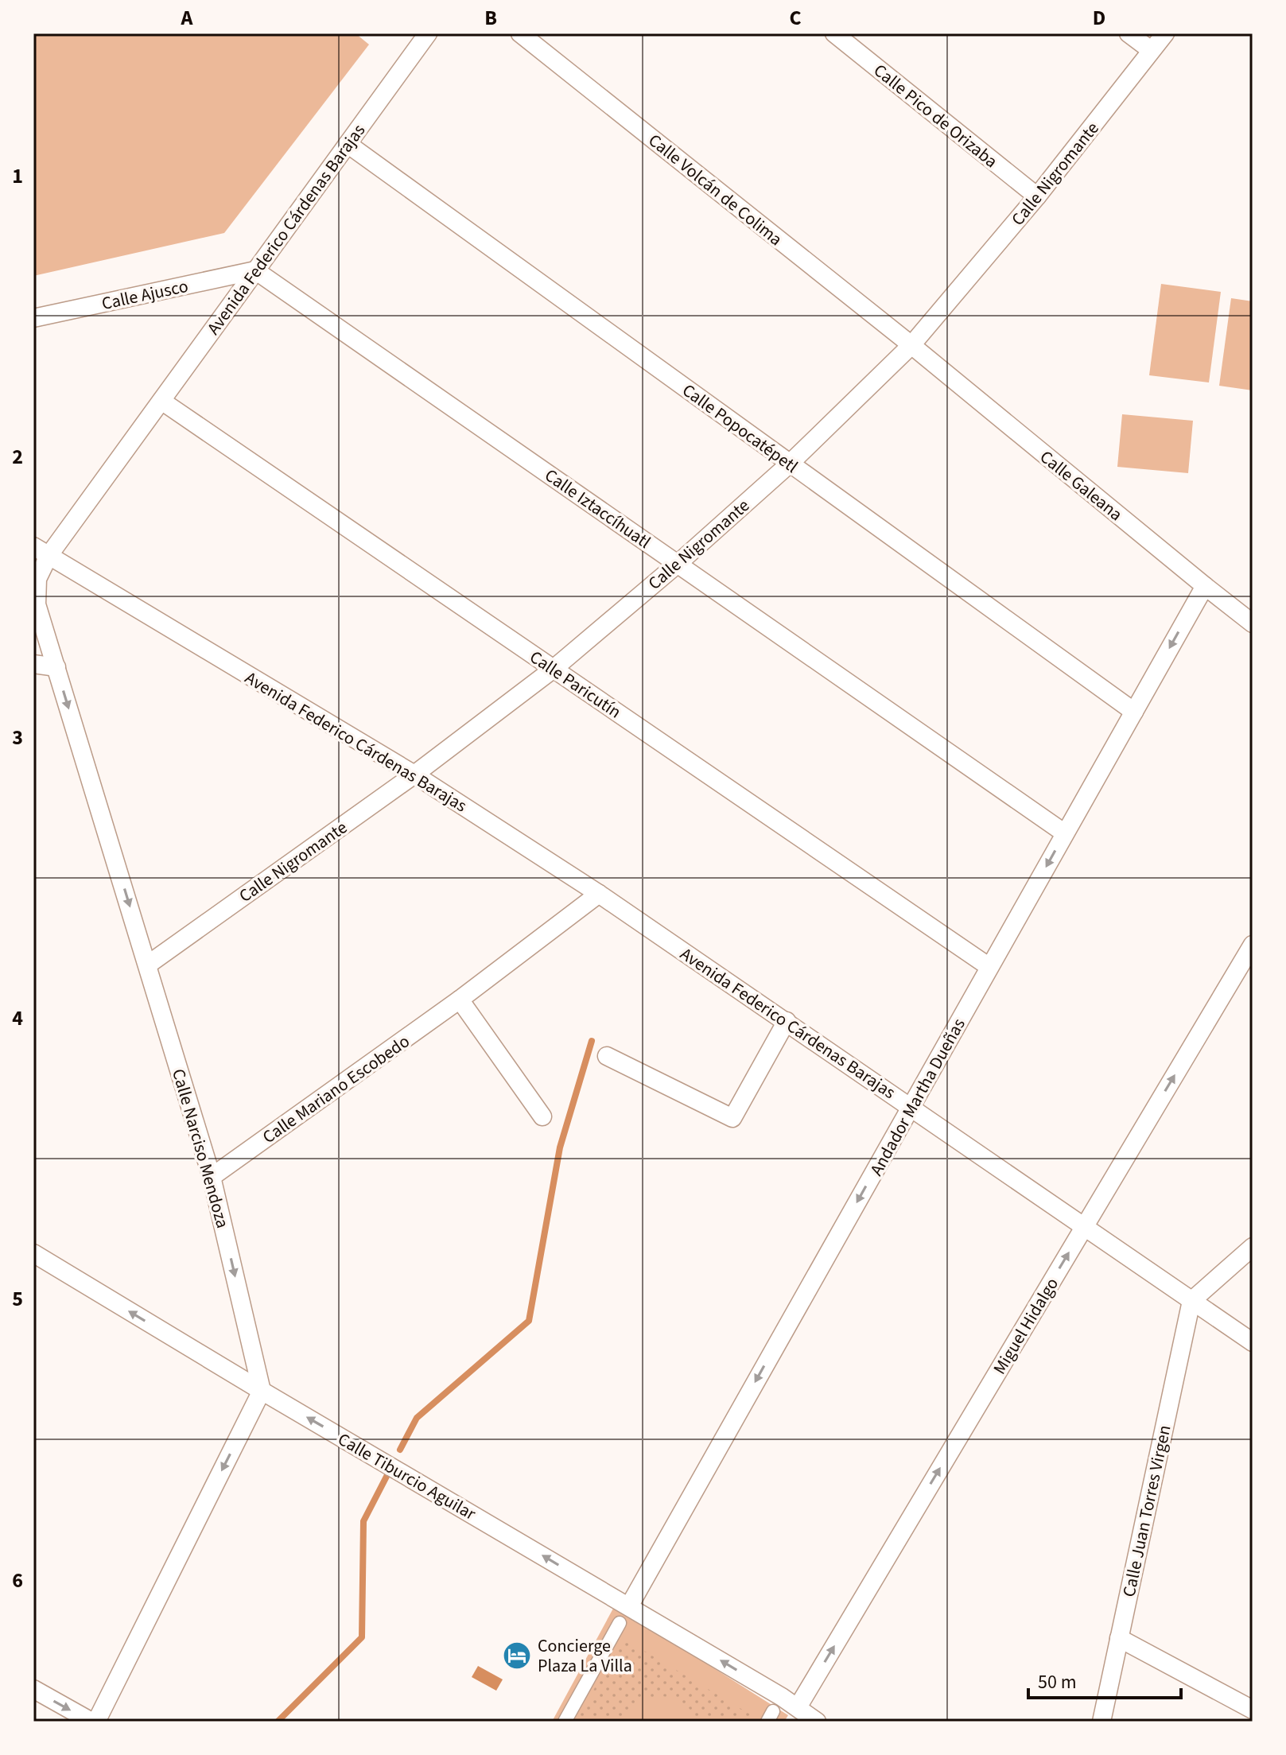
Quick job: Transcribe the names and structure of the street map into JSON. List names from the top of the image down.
{
  "streets": {
    "street": [
      "Calle Pico de Orizaba",
      "Calle Nigromante",
      "Calle Volcán de Colima",
      "Avenida Federico Cárdenas Barajas",
      "Calle Ajusco",
      "Calle Popocatépetl",
      "Calle Galeana",
      "Calle Iztaccíhuatl",
      "Calle Paricutín",
      "Calle Mariano Escobedo",
      "Andador Martha Dueñas",
      "Calle Narciso Mendoza",
      "Miguel Hidalgo",
      "Calle Tiburcio Aguilar",
      "Calle Juan Torres Virgen"
    ]
  },
  "crossings": [
    ["Calle Pico de Orizaba", "Calle Nigromante"],
    ["Calle Nigromante", "Calle Volcán de Colima"],
    ["Calle Nigromante", "Avenida Federico Cárdenas Barajas"],
    ["Calle Nigromante", "Calle Popocatépetl"],
    ["Calle Nigromante", "Calle Galeana"],
    ["Calle Nigromante", "Calle Iztaccíhuatl"],
    ["Calle Nigromante", "Calle Paricutín"],
    ["Calle Nigromante", "Calle Narciso Mendoza"],
    ["Calle Volcán de Colima", "Calle Galeana"],
    ["Avenida Federico Cárdenas Barajas", "Calle Ajusco"],
    ["Avenida Federico Cárdenas Barajas", "Calle Popocatépetl"],
    ["Avenida Federico Cárdenas Barajas", "Calle Iztaccíhuatl"],
    ["Avenida Federico Cárdenas Barajas", "Calle Paricutín"],
    ["Avenida Federico Cárdenas Barajas", "Calle Mariano Escobedo"],
    ["Avenida Federico Cárdenas Barajas", "Andador Martha Dueñas"],
    ["Avenida Federico Cárdenas Barajas", "Calle Narciso Mendoza"],
    ["Avenida Federico Cárdenas Barajas", "Miguel Hidalgo"],
    ["Avenida Federico Cárdenas Barajas", "Calle Juan Torres Virgen"],
    ["Calle Ajusco", "Calle Iztaccíhuatl"],
    ["Calle Popocatépetl", "Andador Martha Dueñas"],
    ["Calle Galeana", "Andador Martha Dueñas"],
    ["Calle Iztaccíhuatl", "Andador Martha Dueñas"],
    ["Calle Paricutín", "Andador Martha Dueñas"],
    ["Calle Mariano Escobedo", "Calle Narciso Mendoza"],
    ["Andador Martha Dueñas", "Calle Tiburcio Aguilar"],
    ["Calle Narciso Mendoza", "Calle Tiburcio Aguilar"],
    ["Miguel Hidalgo", "Calle Tiburcio Aguilar"]
  ],
  "one_way": [
    "Andador Martha Dueñas",
    "Calle Narciso Mendoza",
    "Miguel Hidalgo",
    "Calle Tiburcio Aguilar"
  ],
  "places": {
    "hotel": ["Concierge Plaza La Villa"]
  },
  "scale_bar": "50 m",
  "grid": {
    "columns": [
      "A",
      "B",
      "C",
      "D"
    ],
    "rows": [
      "1",
      "2",
      "3",
      "4",
      "5",
      "6"
    ]
  }
}
